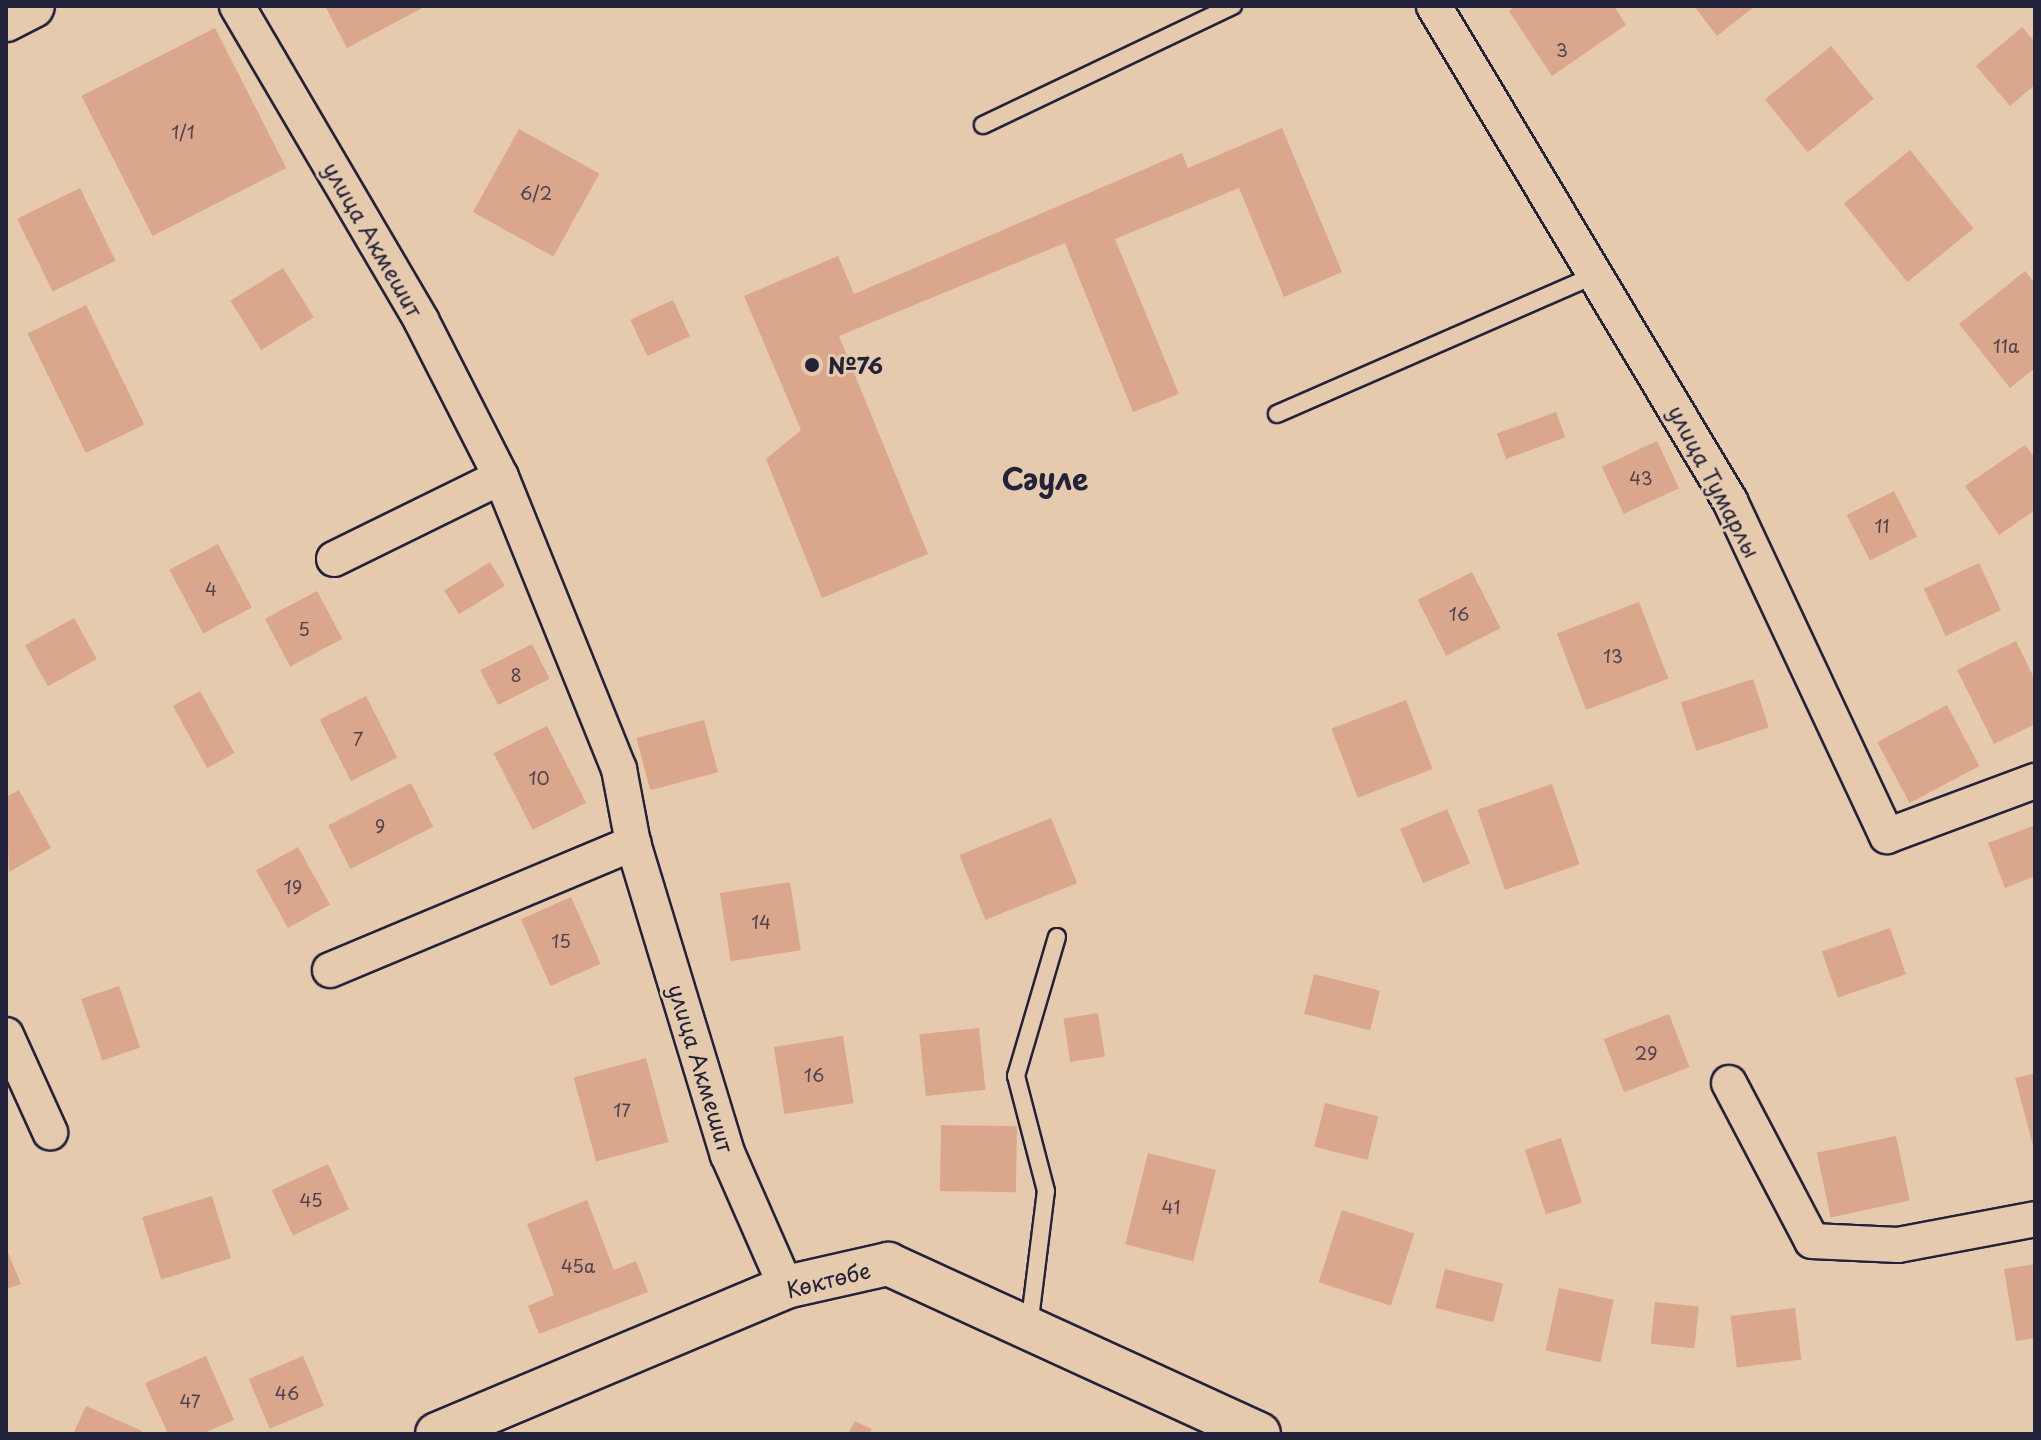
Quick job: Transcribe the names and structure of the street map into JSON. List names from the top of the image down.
{
  "streets": {
    "street": ["улица Акмешит", "улица Тумарлы", "Көктөбе"]
  },
  "crossings": [
    ["улица Акмешит", "Көктөбе"]
  ],
  "districts": ["Сәуле"],
  "places": ["№76"],
  "house_numbers": [
    "3",
    "1/1",
    "6/2",
    "11а",
    "43",
    "11",
    "4",
    "16",
    "5",
    "13",
    "8",
    "7",
    "10",
    "9",
    "19",
    "14",
    "15",
    "29",
    "16",
    "17",
    "45",
    "41",
    "45а",
    "46",
    "47"
  ]
}
